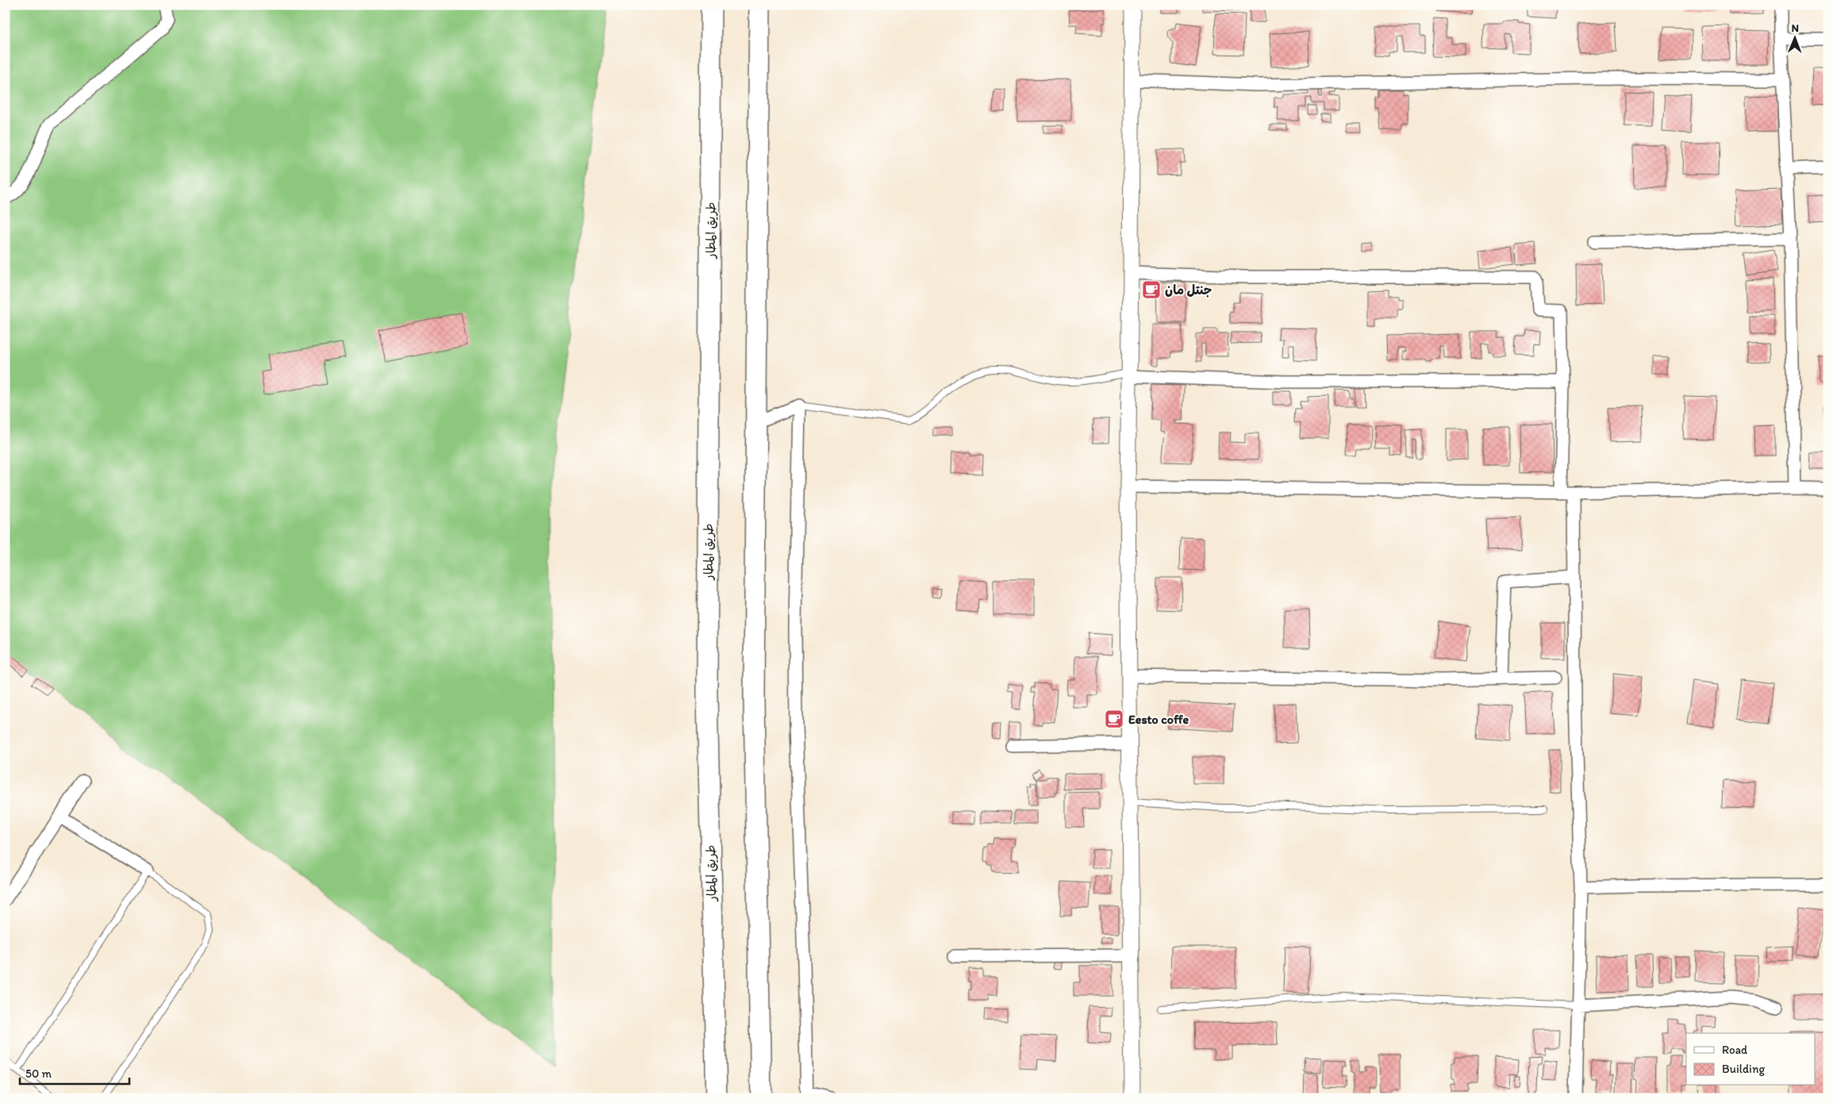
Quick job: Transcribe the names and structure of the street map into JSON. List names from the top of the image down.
{
  "streets": {
    "highway": ["طريق المطار"]
  },
  "places": {
    "cafe": ["جنتل مان", "Eesto coffe"]
  },
  "legend": ["Road", "Building"],
  "scale_bar": "50 m",
  "north": "top"
}
